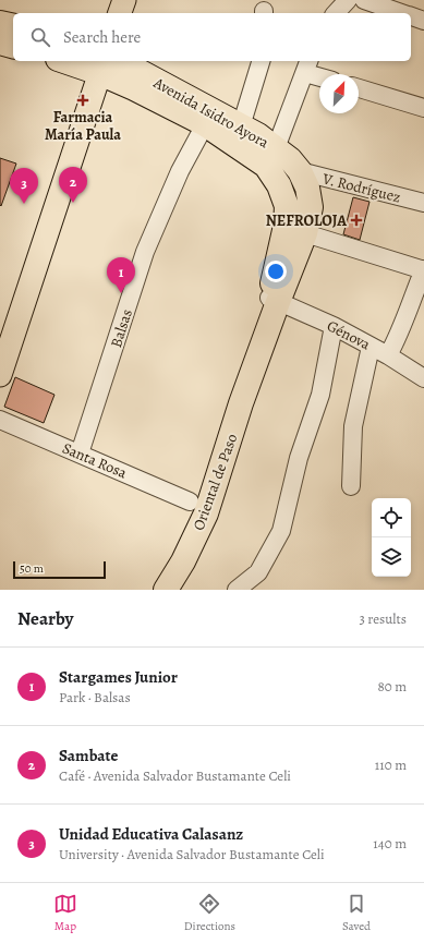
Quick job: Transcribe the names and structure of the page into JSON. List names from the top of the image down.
{
  "streets": {
    "highway": ["Avenida Isidro Ayora", "Oriental de Paso"],
    "street": [
      "V. Rodríguez",
      "Balsas",
      "Génova",
      "Santa Rosa"
    ]
  },
  "crossings": [
    ["Avenida Isidro Ayora", "V. Rodríguez"],
    ["Avenida Isidro Ayora", "Balsas"],
    ["Avenida Isidro Ayora", "Génova"],
    ["Avenida Isidro Ayora", "Oriental de Paso"],
    ["Balsas", "Santa Rosa"]
  ],
  "places": {
    "health": ["Farmacia María Paula", "NEFROLOJA"]
  },
  "scale_bar": "50 m",
  "north": "top right",
  "page": {
    "search": "Search here",
    "pins": ["2", "3", "1"],
    "scale": "50 m",
    "heading": ["Nearby", "3 results"],
    "list": [
      {
        "mark": "1",
        "name": "Stargames Junior",
        "note": "Park · Balsas",
        "value": "80 m"
      },
      {
        "mark": "2",
        "name": "Sambate",
        "note": "Café · Avenida Salvador Bustamante Celi",
        "value": "110 m"
      },
      {
        "mark": "3",
        "name": "Unidad Educativa Calasanz",
        "note": "University · Avenida Salvador Bustamante Celi",
        "value": "140 m"
      }
    ],
    "nav": ["Map", "Directions", "Saved"]
  }
}
